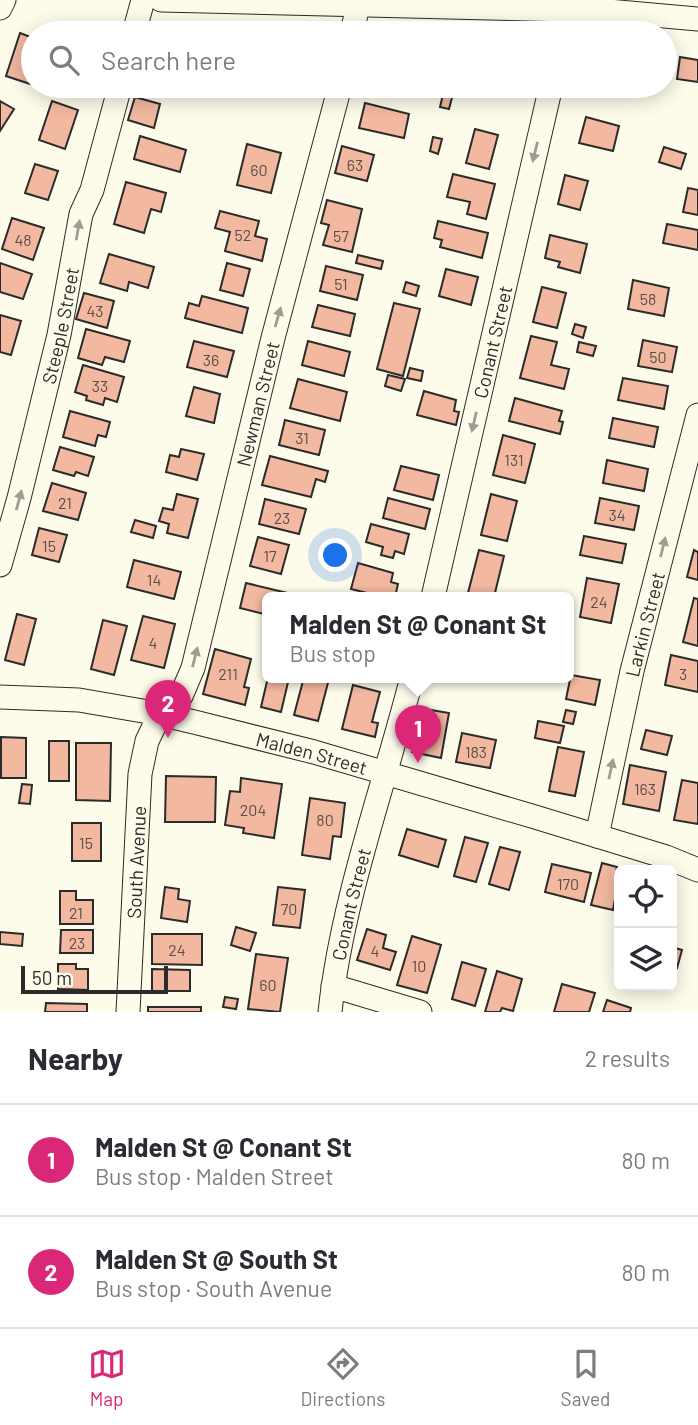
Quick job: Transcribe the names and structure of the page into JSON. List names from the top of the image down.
{
  "streets": {
    "street": [
      "Steeple Street",
      "Conant Street",
      "Newman Street",
      "Larkin Street",
      "Malden Street",
      "South Avenue"
    ]
  },
  "crossings": [
    ["Conant Street", "Malden Street"],
    ["Newman Street", "Malden Street"],
    ["Newman Street", "South Avenue"],
    ["Larkin Street", "Malden Street"],
    ["Malden Street", "South Avenue"]
  ],
  "one_way": [
    "Steeple Street",
    "Conant Street",
    "Newman Street",
    "Larkin Street"
  ],
  "house_numbers": [
    "63",
    "60",
    "52",
    "57",
    "48",
    "51",
    "58",
    "43",
    "50",
    "36",
    "33",
    "31",
    "131",
    "21",
    "34",
    "23",
    "15",
    "17",
    "14",
    "24",
    "4",
    "211",
    "3",
    "183",
    "163",
    "204",
    "80",
    "15",
    "170",
    "70",
    "21",
    "23",
    "24",
    "4",
    "10",
    "60"
  ],
  "scale_bar": "50 m",
  "page": {
    "search": "Search here",
    "popup": ["Malden St @ Conant St", "Bus stop"],
    "pins": ["2", "1"],
    "scale": "50 m",
    "heading": ["Nearby", "2 results"],
    "list": [
      {
        "mark": "1",
        "name": "Malden St @ Conant St",
        "note": "Bus stop · Malden Street",
        "value": "80 m"
      },
      {
        "mark": "2",
        "name": "Malden St @ South St",
        "note": "Bus stop · South Avenue",
        "value": "80 m"
      }
    ],
    "nav": ["Map", "Directions", "Saved"]
  }
}
